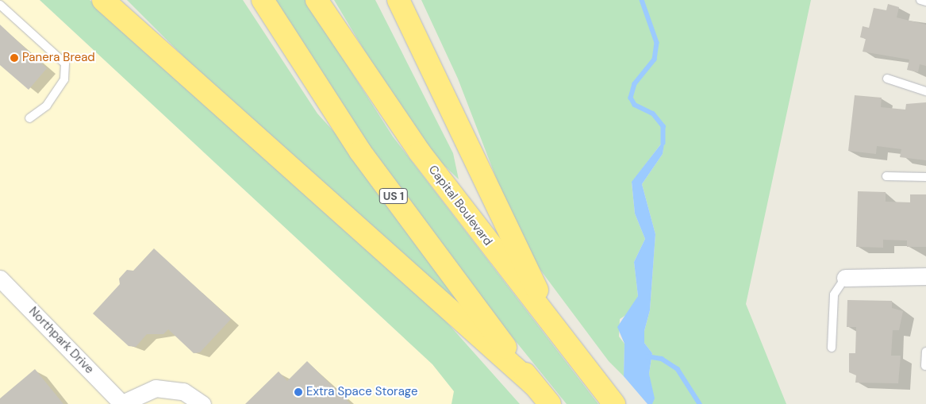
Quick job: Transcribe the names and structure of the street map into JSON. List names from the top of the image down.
{
  "streets": {
    "highway": ["US 1", "Capital Boulevard"],
    "street": ["Northpark Drive"]
  },
  "places": ["Panera Bread", "Extra Space Storage"]
}
